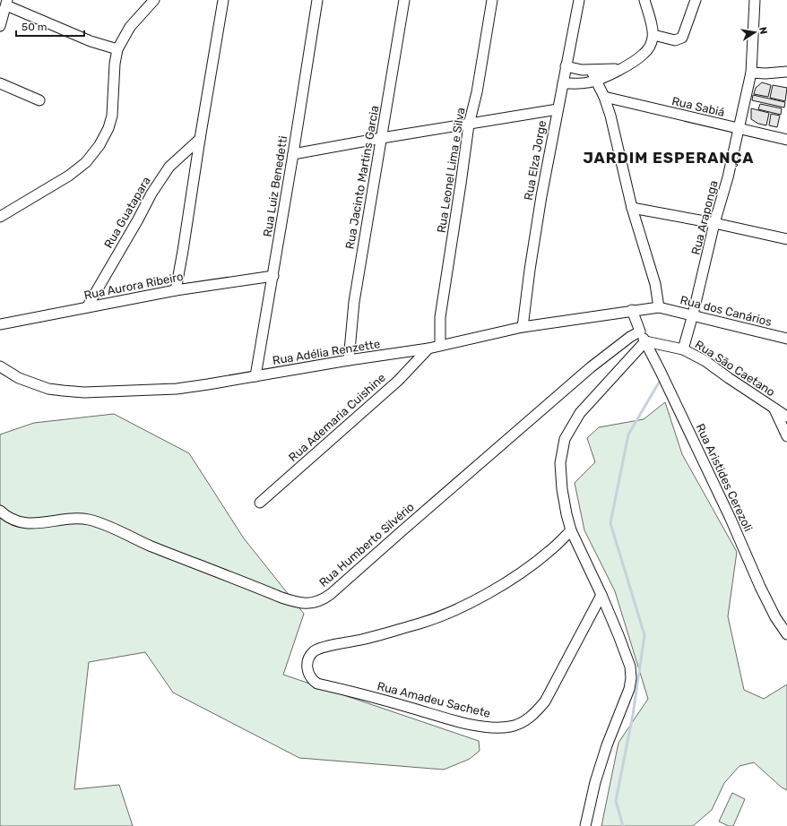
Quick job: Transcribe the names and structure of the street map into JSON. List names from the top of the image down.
{
  "streets": {
    "street": [
      "Rua Sabiá",
      "Rua Elza Jorge",
      "Rua Leonel Lima e Silva",
      "Rua Jacinto Martins Garcia",
      "Rua Luiz Benedetti",
      "Rua Guatapara",
      "Rua Araponga",
      "Rua Aurora Ribeiro",
      "Rua dos Canários",
      "Rua Adélia Renzette",
      "Rua São Caetano",
      "Rua Ademaria Cuishine",
      "Rua Aristides Cerezoli",
      "Rua Humberto Silvério",
      "Rua Amadeu Sachete"
    ]
  },
  "crossings": [
    ["Rua Sabiá", "Rua Araponga"],
    ["Rua Elza Jorge", "Rua Adélia Renzette"],
    ["Rua Leonel Lima e Silva", "Rua Adélia Renzette"],
    ["Rua Jacinto Martins Garcia", "Rua Adélia Renzette"],
    ["Rua Luiz Benedetti", "Rua Aurora Ribeiro"],
    ["Rua Luiz Benedetti", "Rua Adélia Renzette"],
    ["Rua Guatapara", "Rua Aurora Ribeiro"],
    ["Rua Araponga", "Rua dos Canários"],
    ["Rua Araponga", "Rua São Caetano"],
    ["Rua dos Canários", "Rua Adélia Renzette"],
    ["Rua Adélia Renzette", "Rua Ademaria Cuishine"],
    ["Rua São Caetano", "Rua Aristides Cerezoli"],
    ["Rua Aristides Cerezoli", "Rua Humberto Silvério"]
  ],
  "districts": ["JARDIM ESPERANÇA"],
  "scale_bar": "50 m",
  "north": "right"
}
